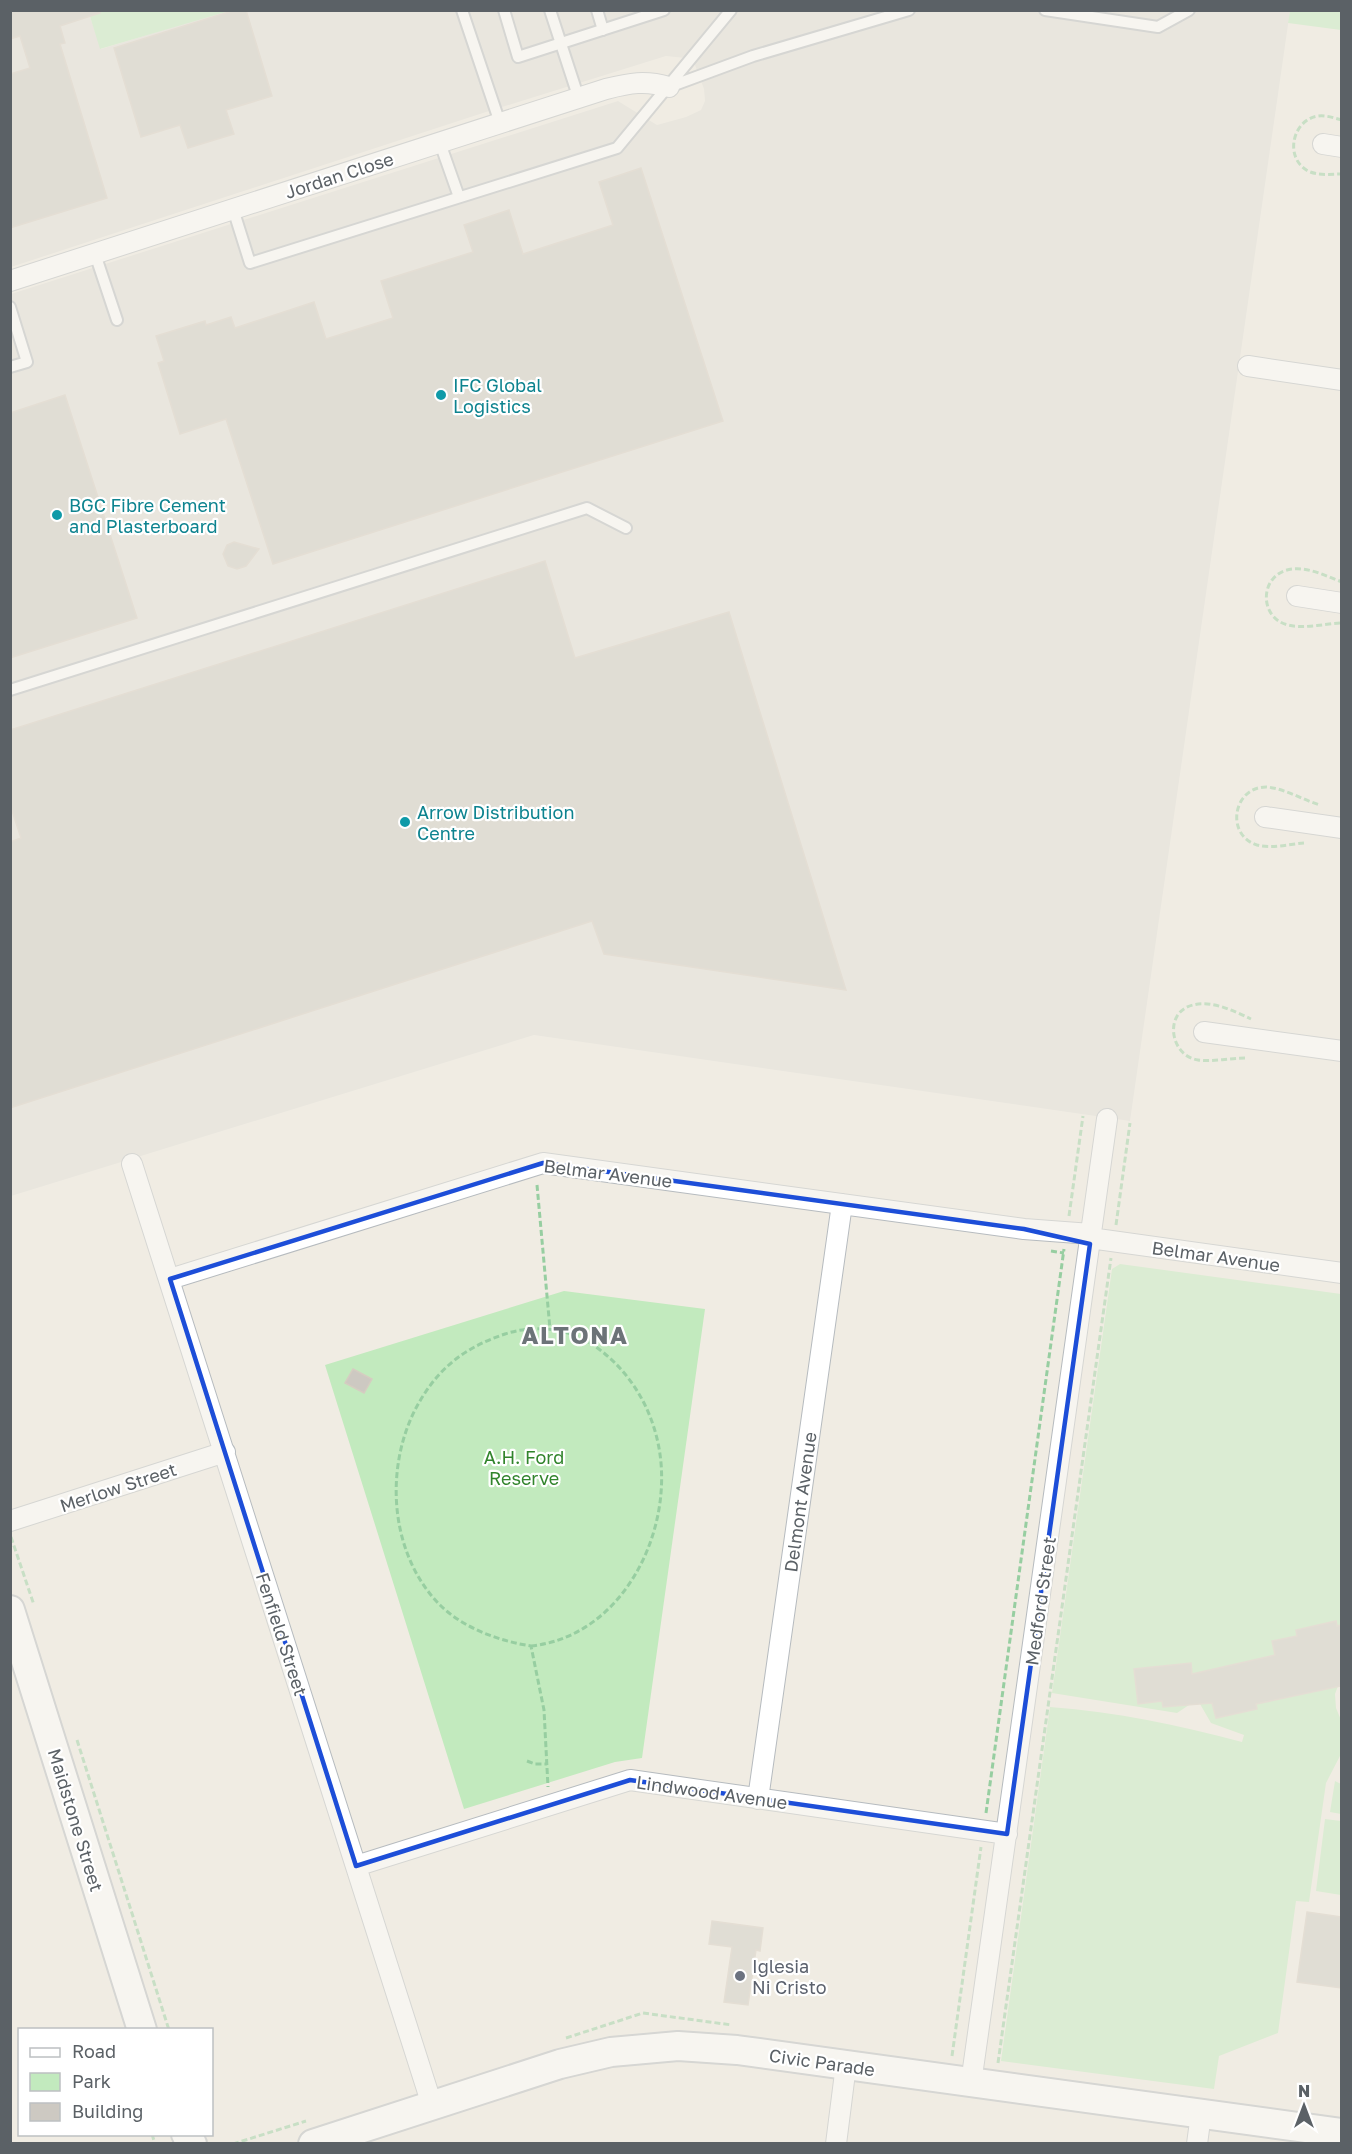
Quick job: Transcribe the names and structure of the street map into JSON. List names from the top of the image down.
{
  "streets": {
    "street": [
      "Jordan Close",
      "Belmar Avenue",
      "Merlow Street",
      "Delmont Avenue",
      "Medford Street",
      "Fenfield Street",
      "Lindwood Avenue",
      "Maidstone Street",
      "Civic Parade"
    ]
  },
  "crossings": [
    ["Belmar Avenue", "Delmont Avenue"],
    ["Belmar Avenue", "Medford Street"],
    ["Belmar Avenue", "Fenfield Street"],
    ["Merlow Street", "Fenfield Street"],
    ["Delmont Avenue", "Lindwood Avenue"],
    ["Medford Street", "Lindwood Avenue"],
    ["Medford Street", "Civic Parade"],
    ["Fenfield Street", "Lindwood Avenue"],
    ["Fenfield Street", "Civic Parade"]
  ],
  "districts": ["ALTONA"],
  "parks": ["A.H. Ford Reserve"],
  "places": [
    "IFC Global Logistics",
    "BGC Fibre Cement and Plasterboard",
    "Arrow Distribution Centre",
    "Iglesia Ni Cristo"
  ],
  "legend": ["Road", "Park", "Building"],
  "north": "top"
}
